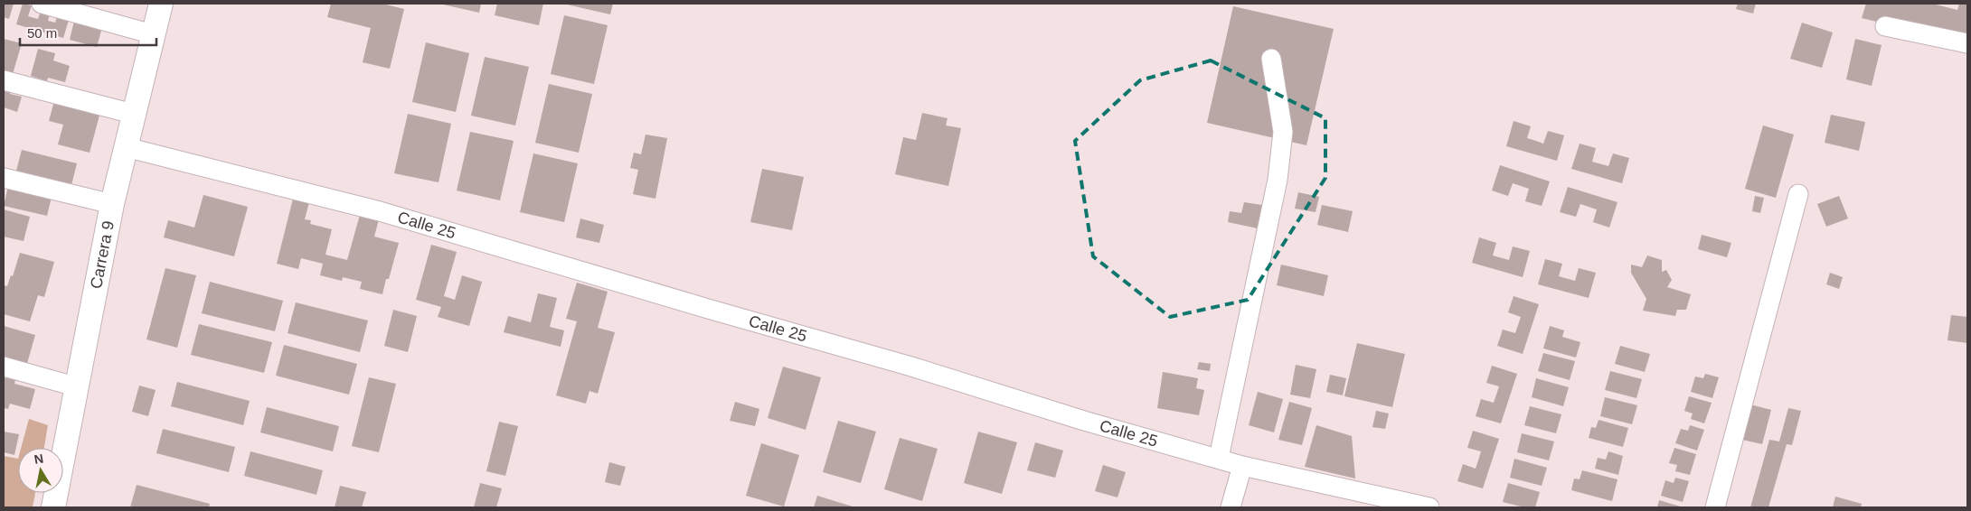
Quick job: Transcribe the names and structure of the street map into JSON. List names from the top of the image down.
{
  "streets": {
    "main road": ["Carrera 9"],
    "street": ["Calle 25"]
  },
  "crossings": [
    ["Calle 25", "Carrera 9"]
  ],
  "scale_bar": "50 m",
  "north": "top"
}
